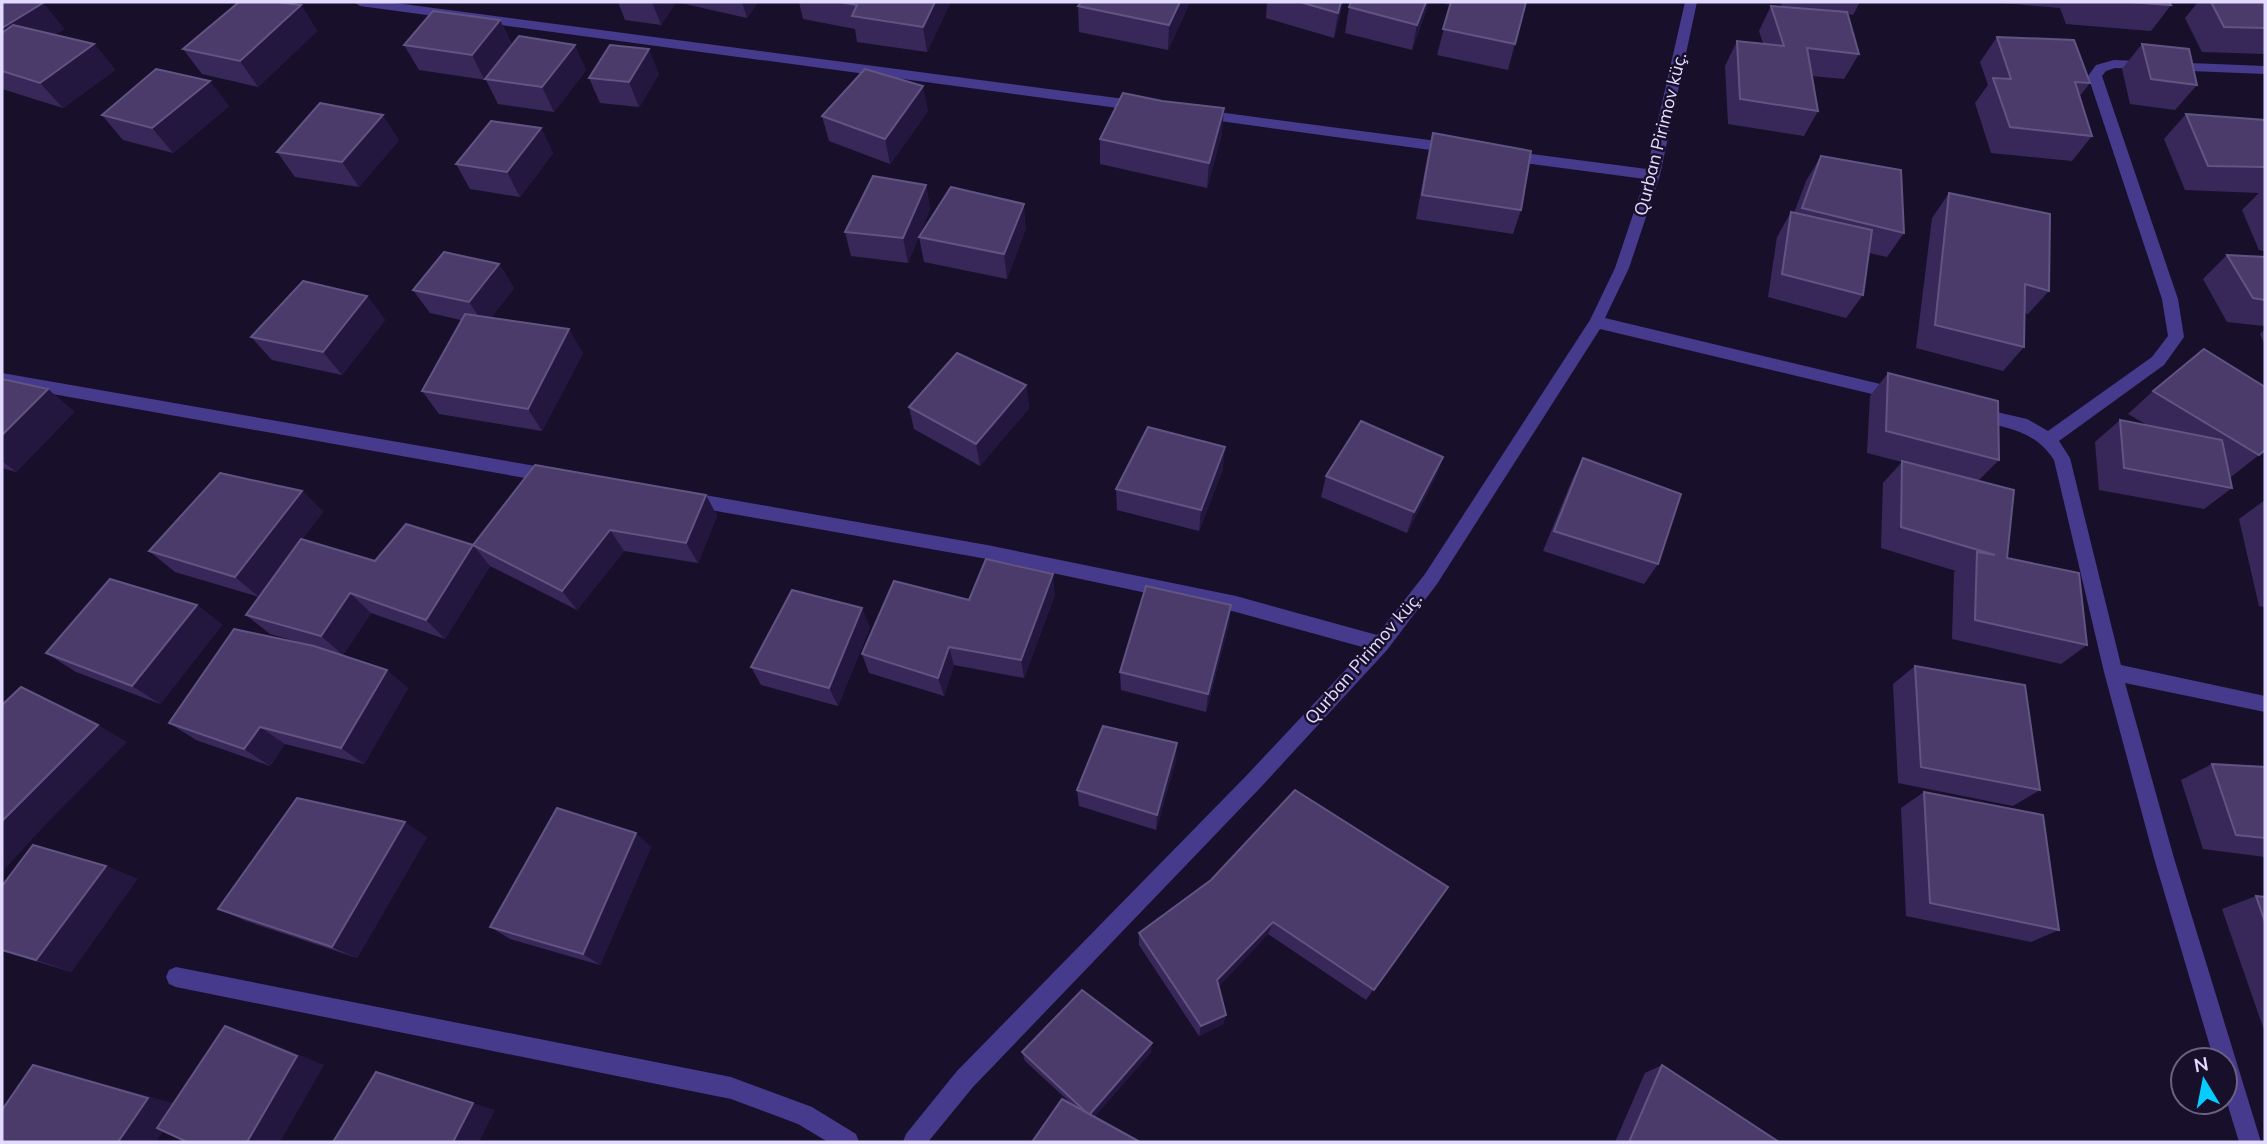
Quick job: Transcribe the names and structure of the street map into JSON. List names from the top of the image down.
{
  "streets": {
    "street": ["Qurban Pirimov küç."]
  },
  "north": "top"
}
